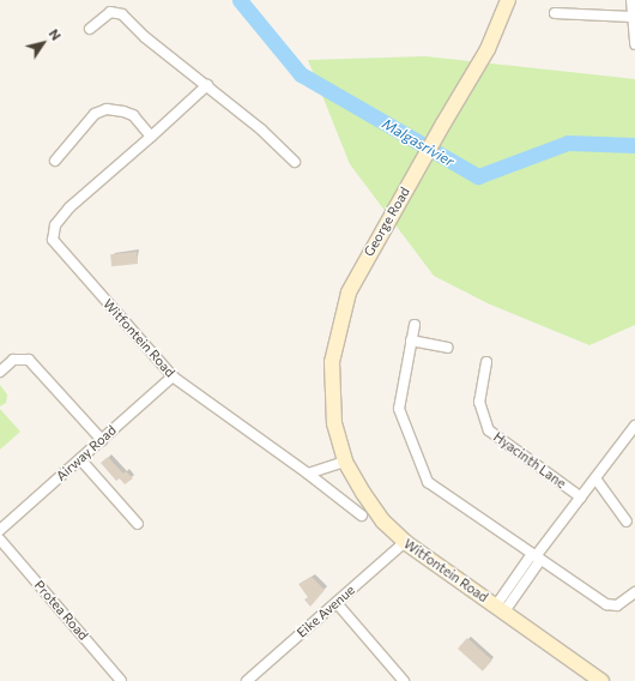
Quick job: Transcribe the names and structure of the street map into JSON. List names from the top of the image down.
{
  "streets": {
    "main road": ["George Road", "Witfontein Road"],
    "street": [
      "Airway Road",
      "Hyacinth Lane",
      "Protea Road",
      "Eike Avenue"
    ]
  },
  "crossings": [
    ["George Road", "Witfontein Road"],
    ["Witfontein Road", "Airway Road"],
    ["Witfontein Road", "Eike Avenue"]
  ],
  "water": ["Malgasrivier"],
  "north": "top right"
}
